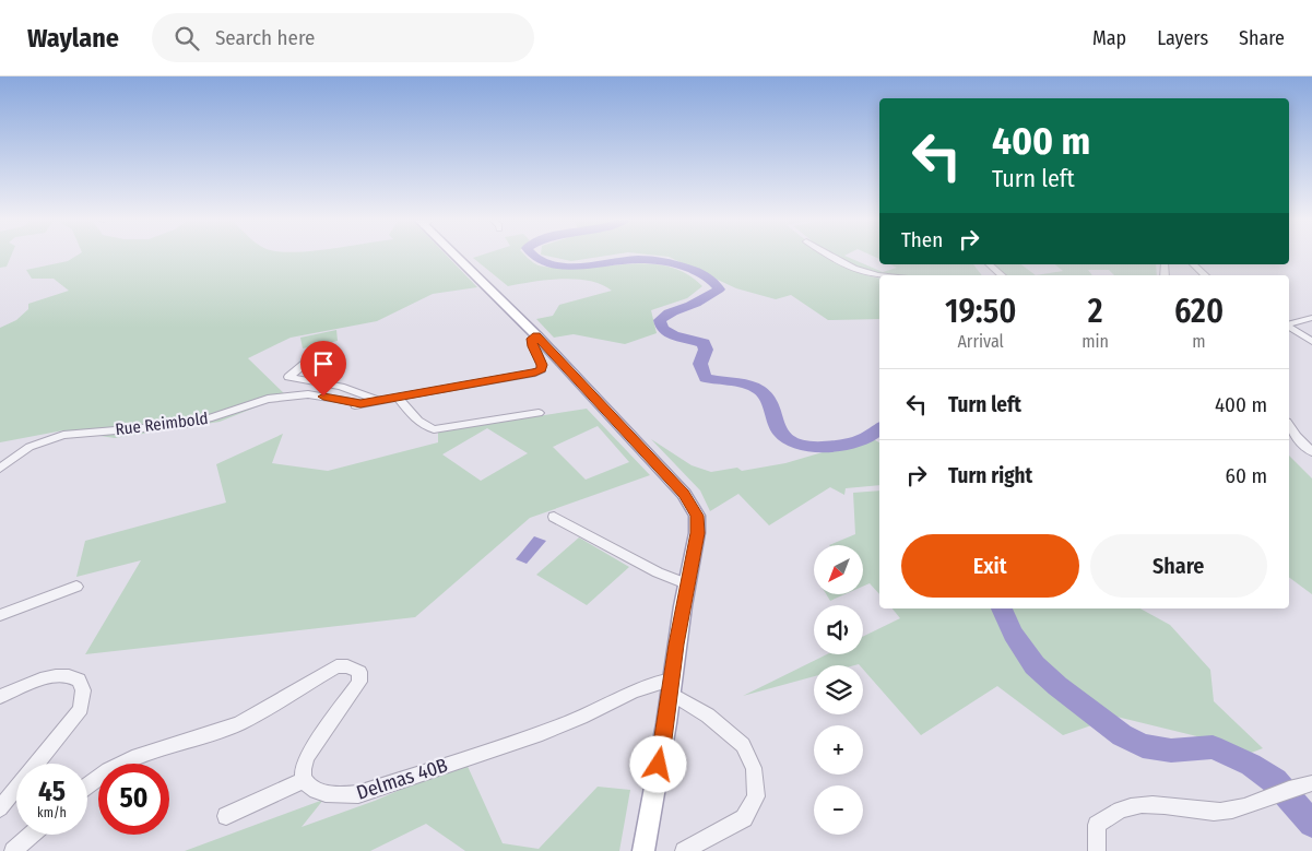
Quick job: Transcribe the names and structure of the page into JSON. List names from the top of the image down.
{
  "streets": {
    "street": ["Rue Reimbold", "Delmas 40B"]
  },
  "north": "bottom left",
  "page": {
    "header": "Waylane",
    "search": "Search here",
    "nav": ["Map", "Layers", "Share"],
    "turn": ["400 m", "Turn left"],
    "then": "Then",
    "eta": [
      "19:50",
      "Arrival",
      "2",
      "min",
      "620",
      "m"
    ],
    "list": [
      {
        "name": "Turn left",
        "value": "400 m"
      },
      {
        "name": "Turn right",
        "value": "60 m"
      }
    ],
    "buttons": ["Exit", "Share"],
    "map_buttons": ["+", "−"],
    "speed": "45 km/h",
    "limit": "50"
  }
}
